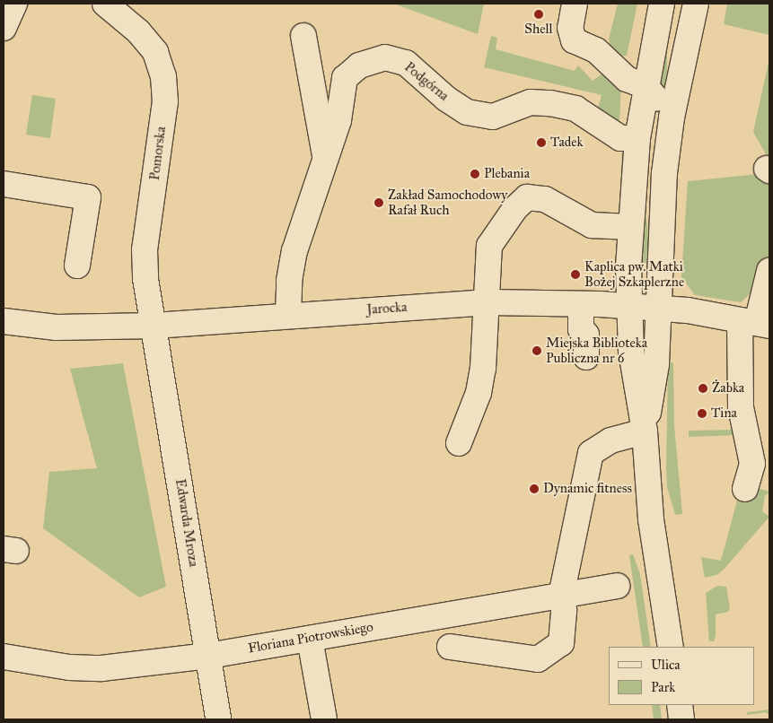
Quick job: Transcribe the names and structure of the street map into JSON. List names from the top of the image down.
{
  "streets": {
    "street": [
      "Podgórna",
      "Pomorska",
      "Jarocka",
      "Edwarda Mroza",
      "Floriana Piotrowskiego"
    ]
  },
  "crossings": [
    ["Podgórna", "Jarocka"],
    ["Pomorska", "Jarocka"],
    ["Pomorska", "Edwarda Mroza"],
    ["Jarocka", "Edwarda Mroza"],
    ["Edwarda Mroza", "Floriana Piotrowskiego"]
  ],
  "places": [
    "Shell",
    "Tadek",
    "Plebania",
    "Zakład Samochodowy Rafał Ruch",
    "Kaplica pw. Matki Bożej Szkaplerzne",
    "Miejska Biblioteka Publiczna nr 6",
    "Żabka",
    "Tina",
    "Dynamic fitness"
  ],
  "legend": ["Ulica", "Park"]
}
